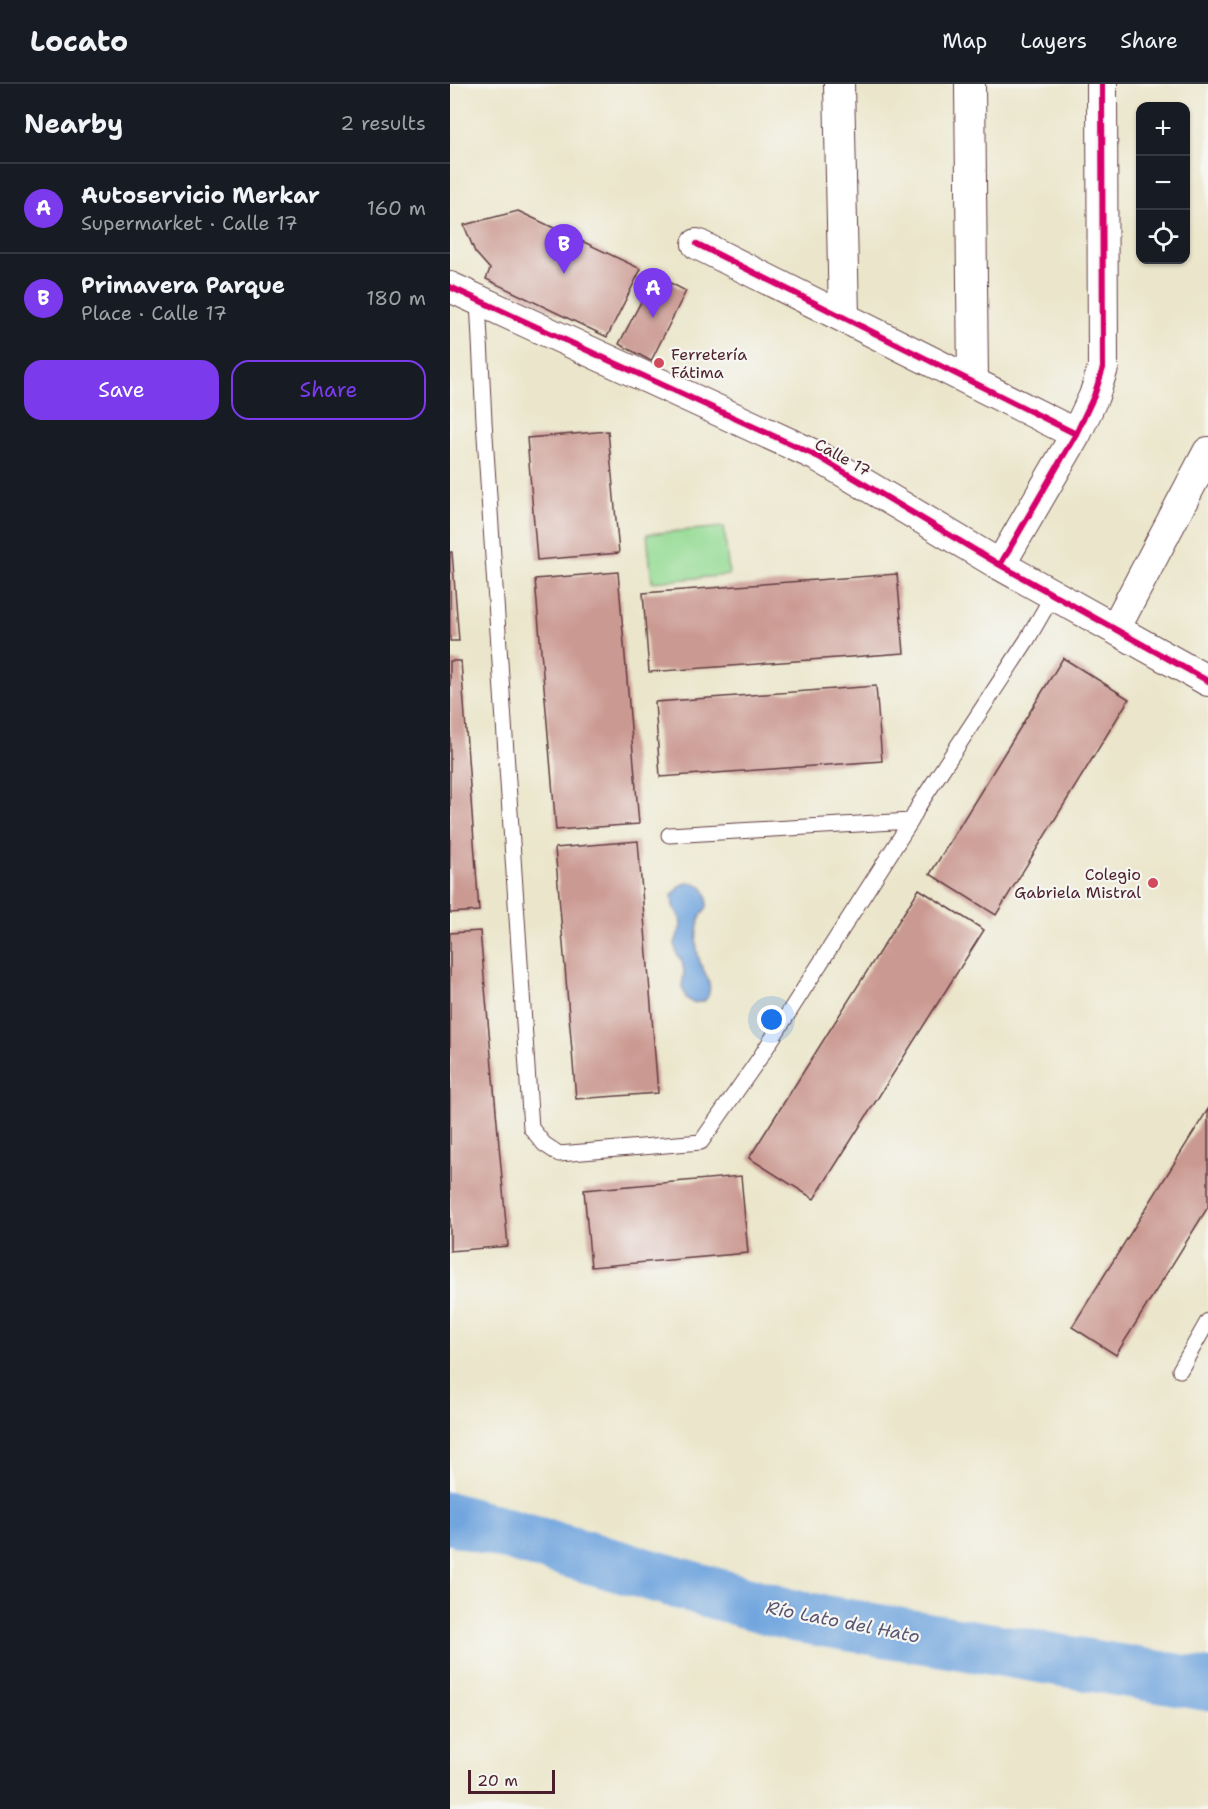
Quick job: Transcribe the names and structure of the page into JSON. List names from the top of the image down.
{
  "streets": {
    "street": ["Calle 17"]
  },
  "water": ["Río Lato del Hato"],
  "places": ["Ferretería Fátima", "Colegio Gabriela Mistral"],
  "scale_bar": "20 m",
  "page": {
    "header": "Locato",
    "nav": ["Map", "Layers", "Share"],
    "heading": ["Nearby", "2 results"],
    "map_buttons": ["+", "−"],
    "list": [
      {
        "mark": "A",
        "name": "Autoservicio Merkar",
        "note": "Supermarket · Calle 17",
        "value": "160 m"
      },
      {
        "mark": "B",
        "name": "Primavera Parque",
        "note": "Place · Calle 17",
        "value": "180 m"
      }
    ],
    "pins": ["B", "A"],
    "buttons": ["Save", "Share"],
    "scale": "20 m"
  }
}
